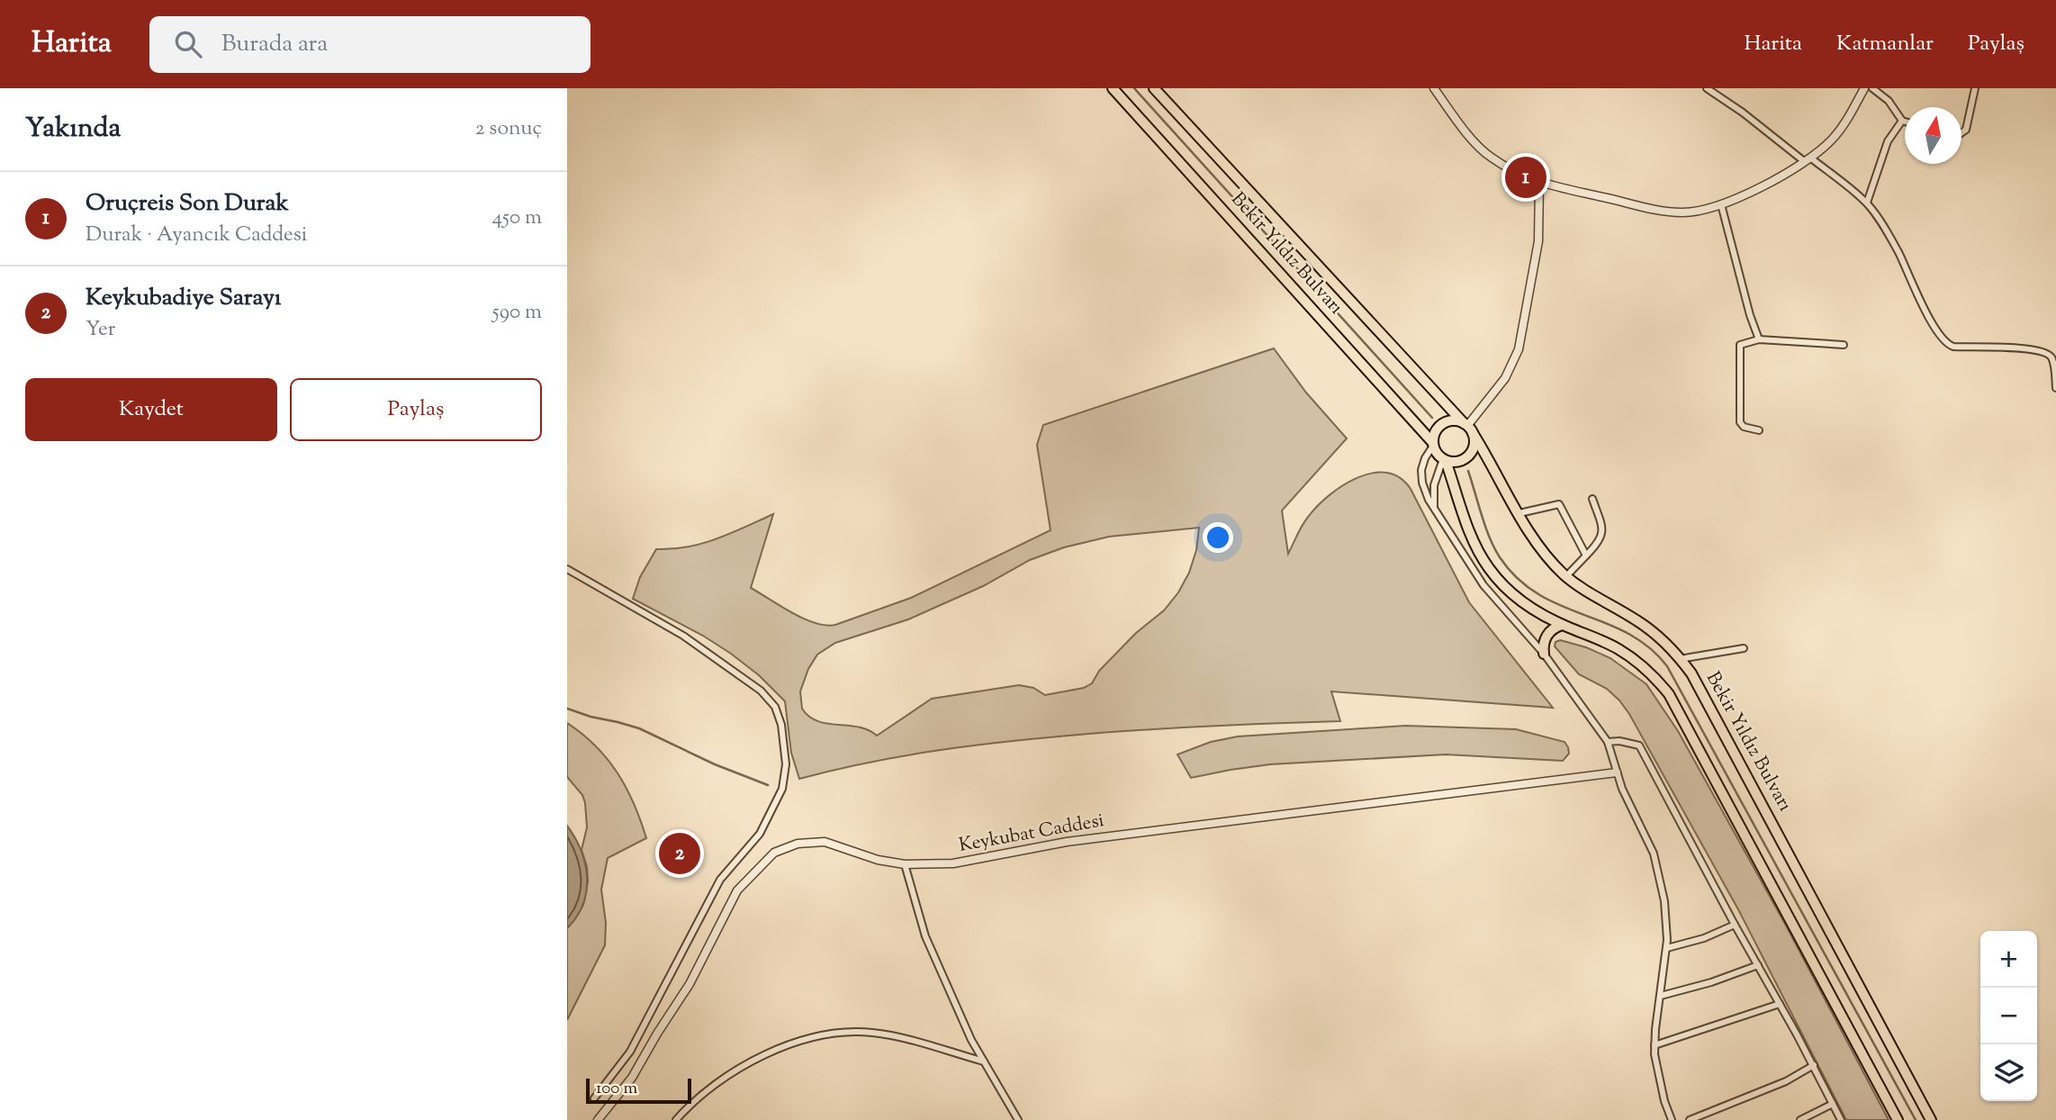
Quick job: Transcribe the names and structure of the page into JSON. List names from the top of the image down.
{
  "streets": {
    "main road": ["Bekir Yıldız Bulvarı"],
    "street": ["Keykubat Caddesi"]
  },
  "scale_bar": "100 m",
  "north": "top",
  "page": {
    "header": "Harita",
    "search": "Burada ara",
    "nav": ["Harita", "Katmanlar", "Paylaş"],
    "heading": ["Yakında", "2 sonuç"],
    "pins": ["1", "2"],
    "list": [
      {
        "mark": "1",
        "name": "Oruçreis Son Durak",
        "note": "Durak · Ayancık Caddesi",
        "value": "450 m"
      },
      {
        "mark": "2",
        "name": "Keykubadiye Sarayı",
        "note": "Yer",
        "value": "590 m"
      }
    ],
    "buttons": ["Kaydet", "Paylaş"],
    "map_buttons": ["+", "−"],
    "scale": "100 m"
  }
}
